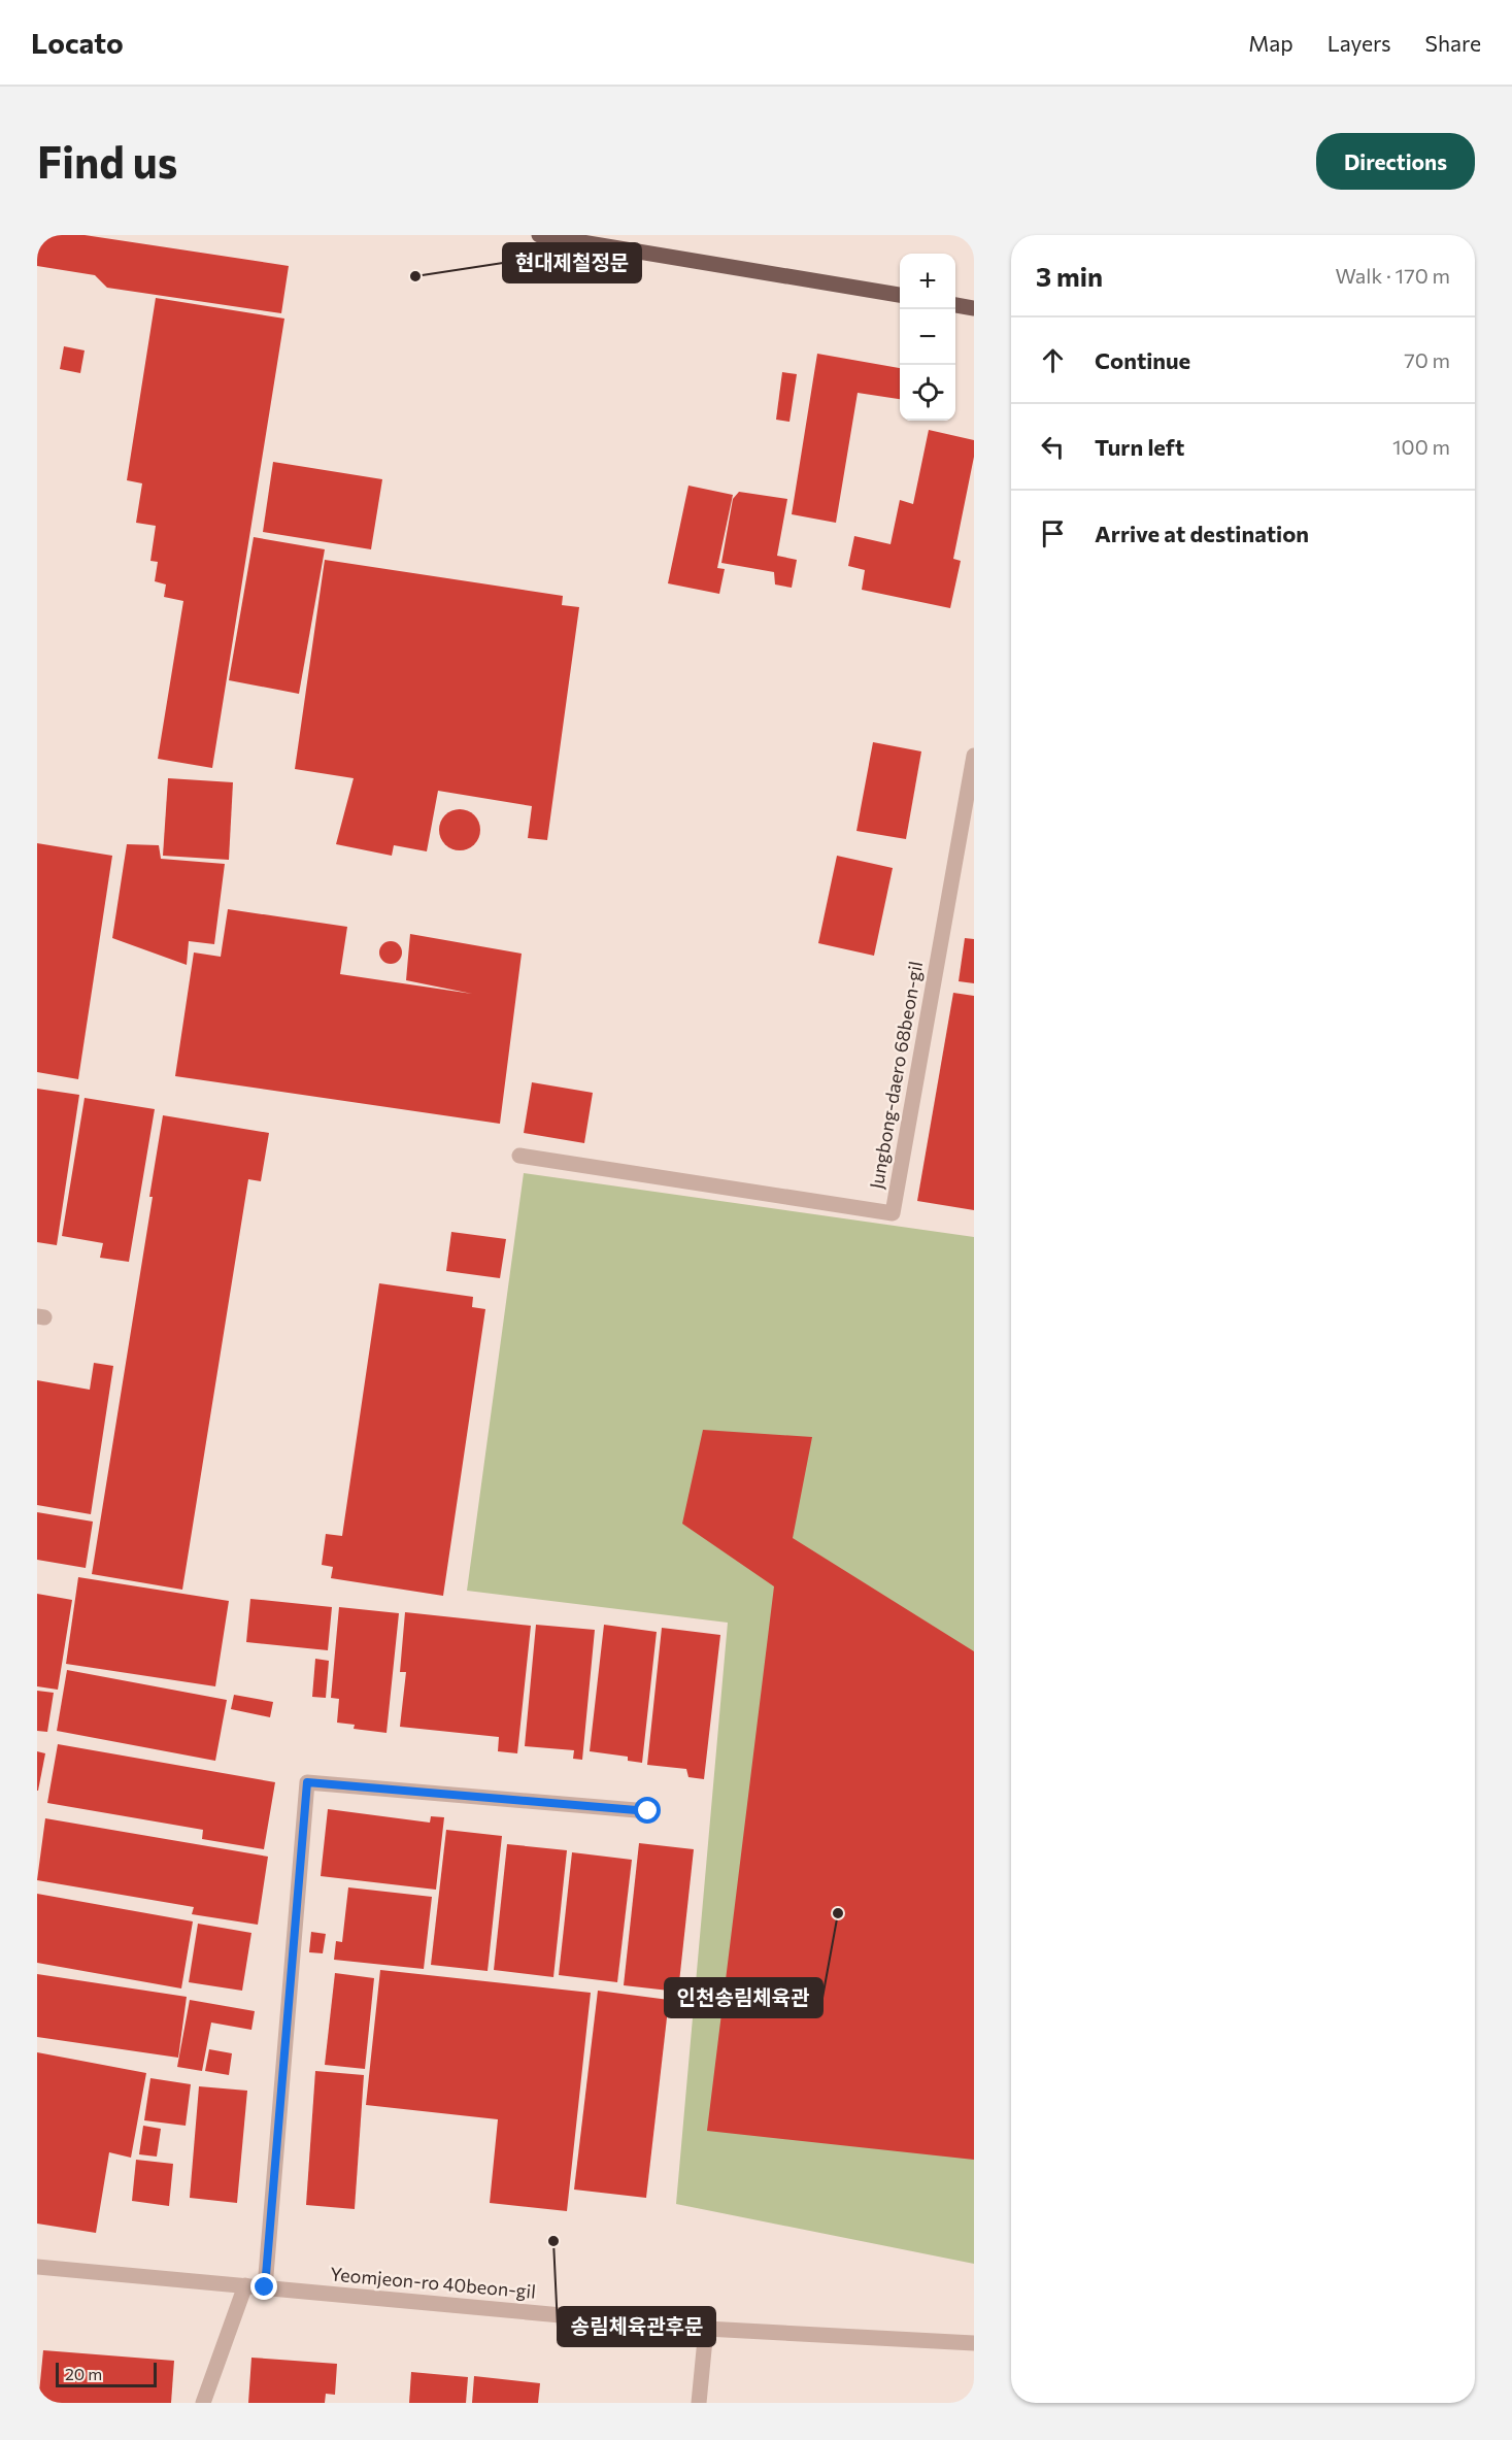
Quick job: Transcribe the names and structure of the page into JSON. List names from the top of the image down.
{
  "streets": {
    "street": ["Jungbong-daero 68beon-gil", "Yeomjeon-ro 40beon-gil"]
  },
  "places": ["현대제철정문", "인천송림체육관", "송림체육관후문"],
  "scale_bar": "20 m",
  "page": {
    "header": "Locato",
    "nav": ["Map", "Layers", "Share"],
    "buttons": "Directions",
    "title": "Find us",
    "heading": ["3 min", "Walk · 170 m"],
    "map_buttons": ["+", "−"],
    "list": [
      ["Continue", "70 m"],
      ["Turn left", "100 m"],
      "Arrive at destination"
    ],
    "scale": "20 m"
  }
}
